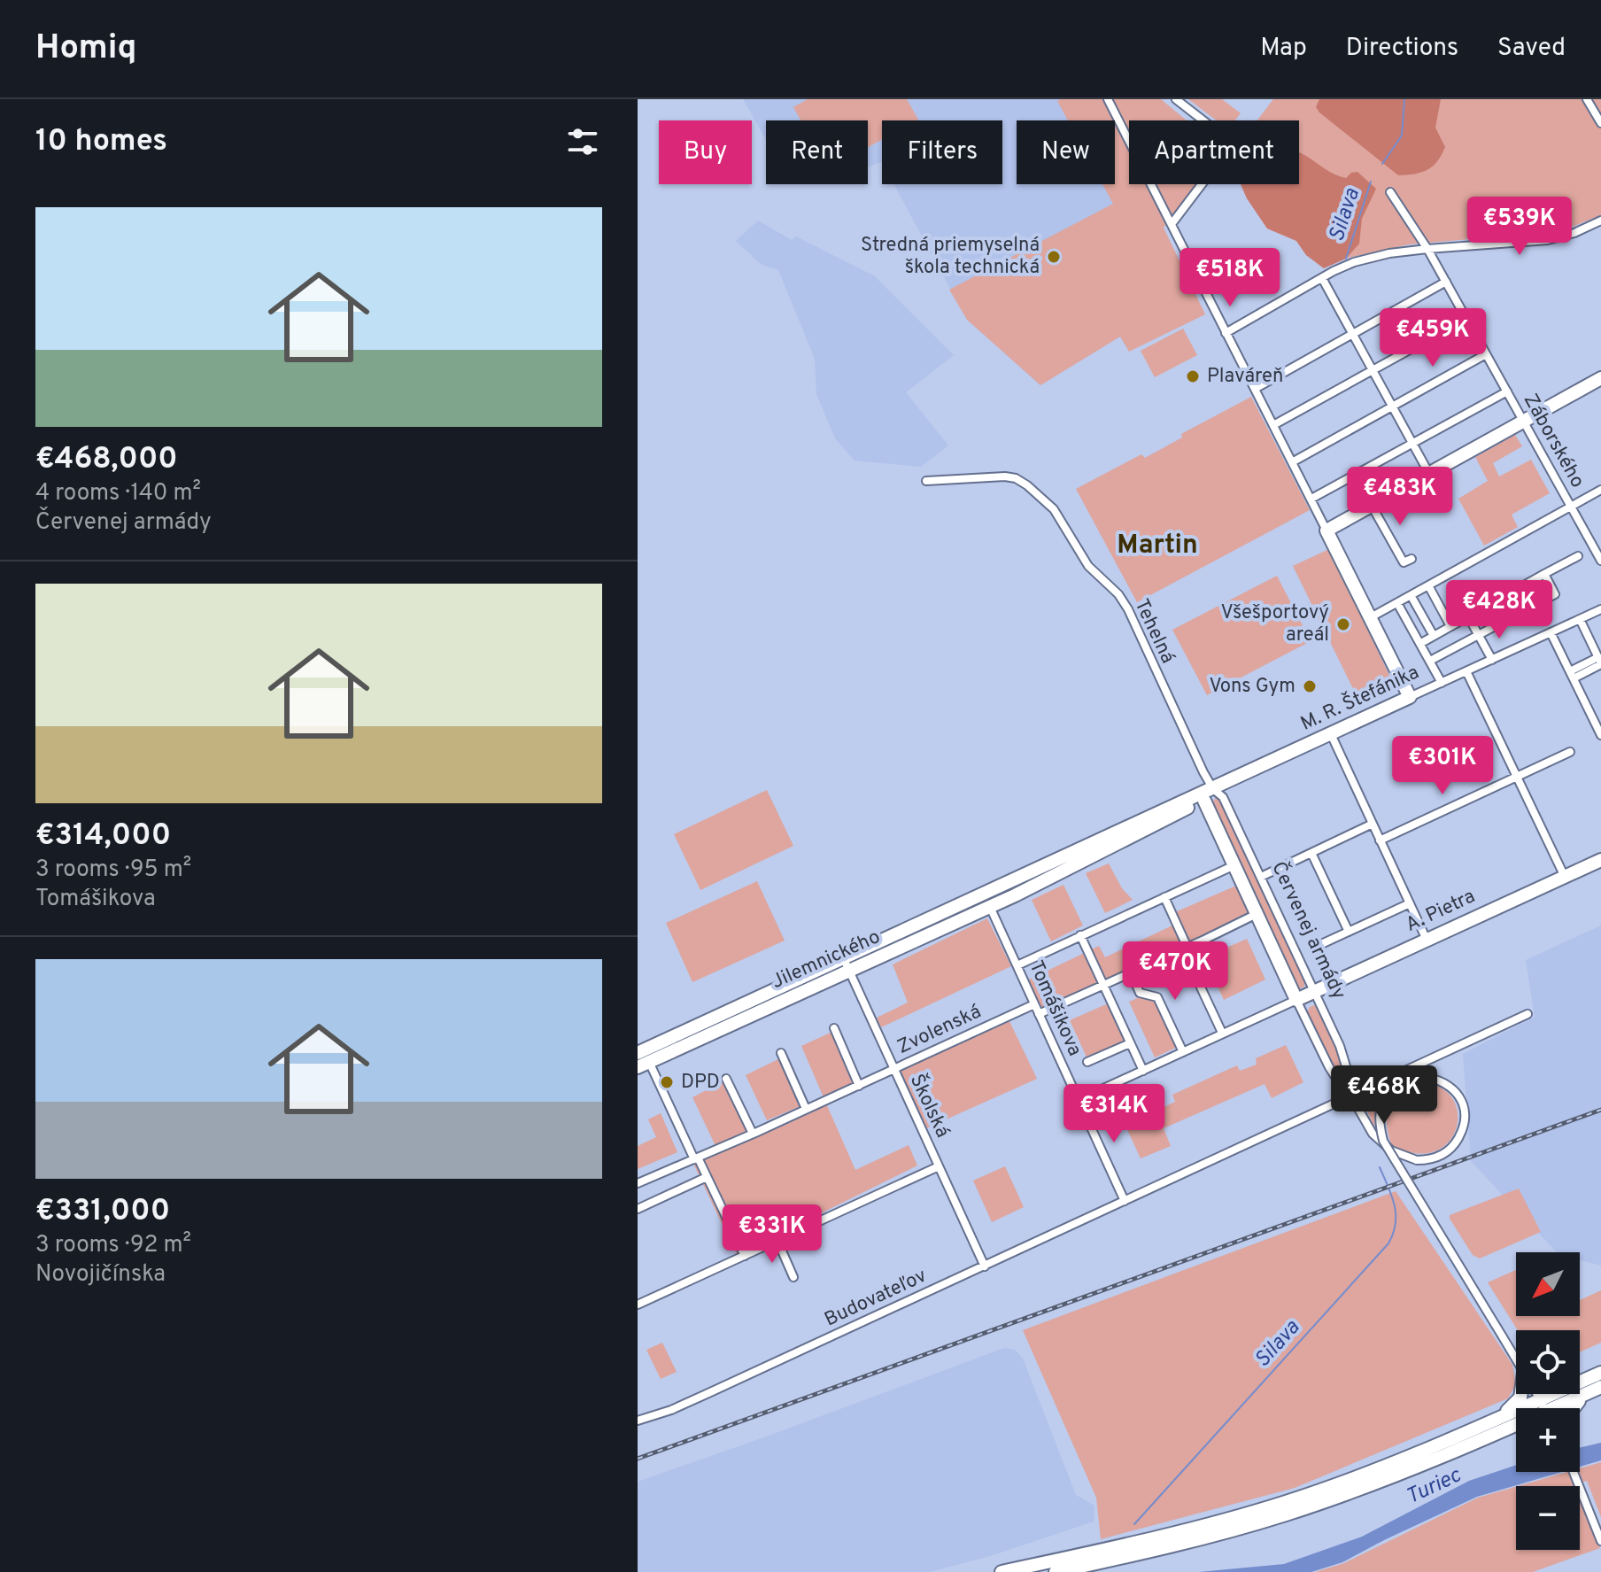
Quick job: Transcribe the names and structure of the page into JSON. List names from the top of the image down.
{
  "streets": {
    "main road": [
      "M. R. Štefánika",
      "A. Pietra",
      "Červenej armády",
      "Jilemnického"
    ],
    "street": [
      "Záborského",
      "Tehelná",
      "Tomášikova",
      "Zvolenská",
      "Školská",
      "Budovateľov"
    ]
  },
  "crossings": [
    ["Tehelná", "M. R. Štefánika"],
    ["Tehelná", "Červenej armády"],
    ["Tehelná", "Jilemnického"],
    ["M. R. Štefánika", "Červenej armády"],
    ["M. R. Štefánika", "Jilemnického"],
    ["A. Pietra", "Červenej armády"],
    ["Červenej armády", "Jilemnického"],
    ["Červenej armády", "Budovateľov"],
    ["Jilemnického", "Tomášikova"],
    ["Jilemnického", "Školská"],
    ["Tomášikova", "Zvolenská"],
    ["Tomášikova", "Budovateľov"],
    ["Zvolenská", "Školská"],
    ["Školská", "Budovateľov"]
  ],
  "districts": ["Martin"],
  "water": ["Silava", "Turiec"],
  "places": [
    "Stredná priemyselná škola technická",
    "Plaváreň",
    "Všešportový areál",
    "Vons Gym",
    "DPD"
  ],
  "north": "bottom left",
  "page": {
    "header": "Homiq",
    "nav": ["Map", "Directions", "Saved"],
    "heading": "10 homes",
    "chip": [
      "Buy",
      "Rent",
      "Filters",
      "New",
      "Apartment"
    ],
    "list": [
      {
        "name": "€468,000",
        "note": "4 rooms · 140 m² · Červenej armády"
      },
      {
        "name": "€314,000",
        "note": "3 rooms · 95 m² · Tomášikova"
      },
      {
        "name": "€331,000",
        "note": "3 rooms · 92 m² · Novojičínska"
      }
    ],
    "price": [
      "€539K",
      "€518K",
      "€459K",
      "€483K",
      "€428K",
      "€301K",
      "€470K",
      "€468K",
      "€314K",
      "€331K"
    ],
    "map_buttons": ["+", "−"]
  }
}
